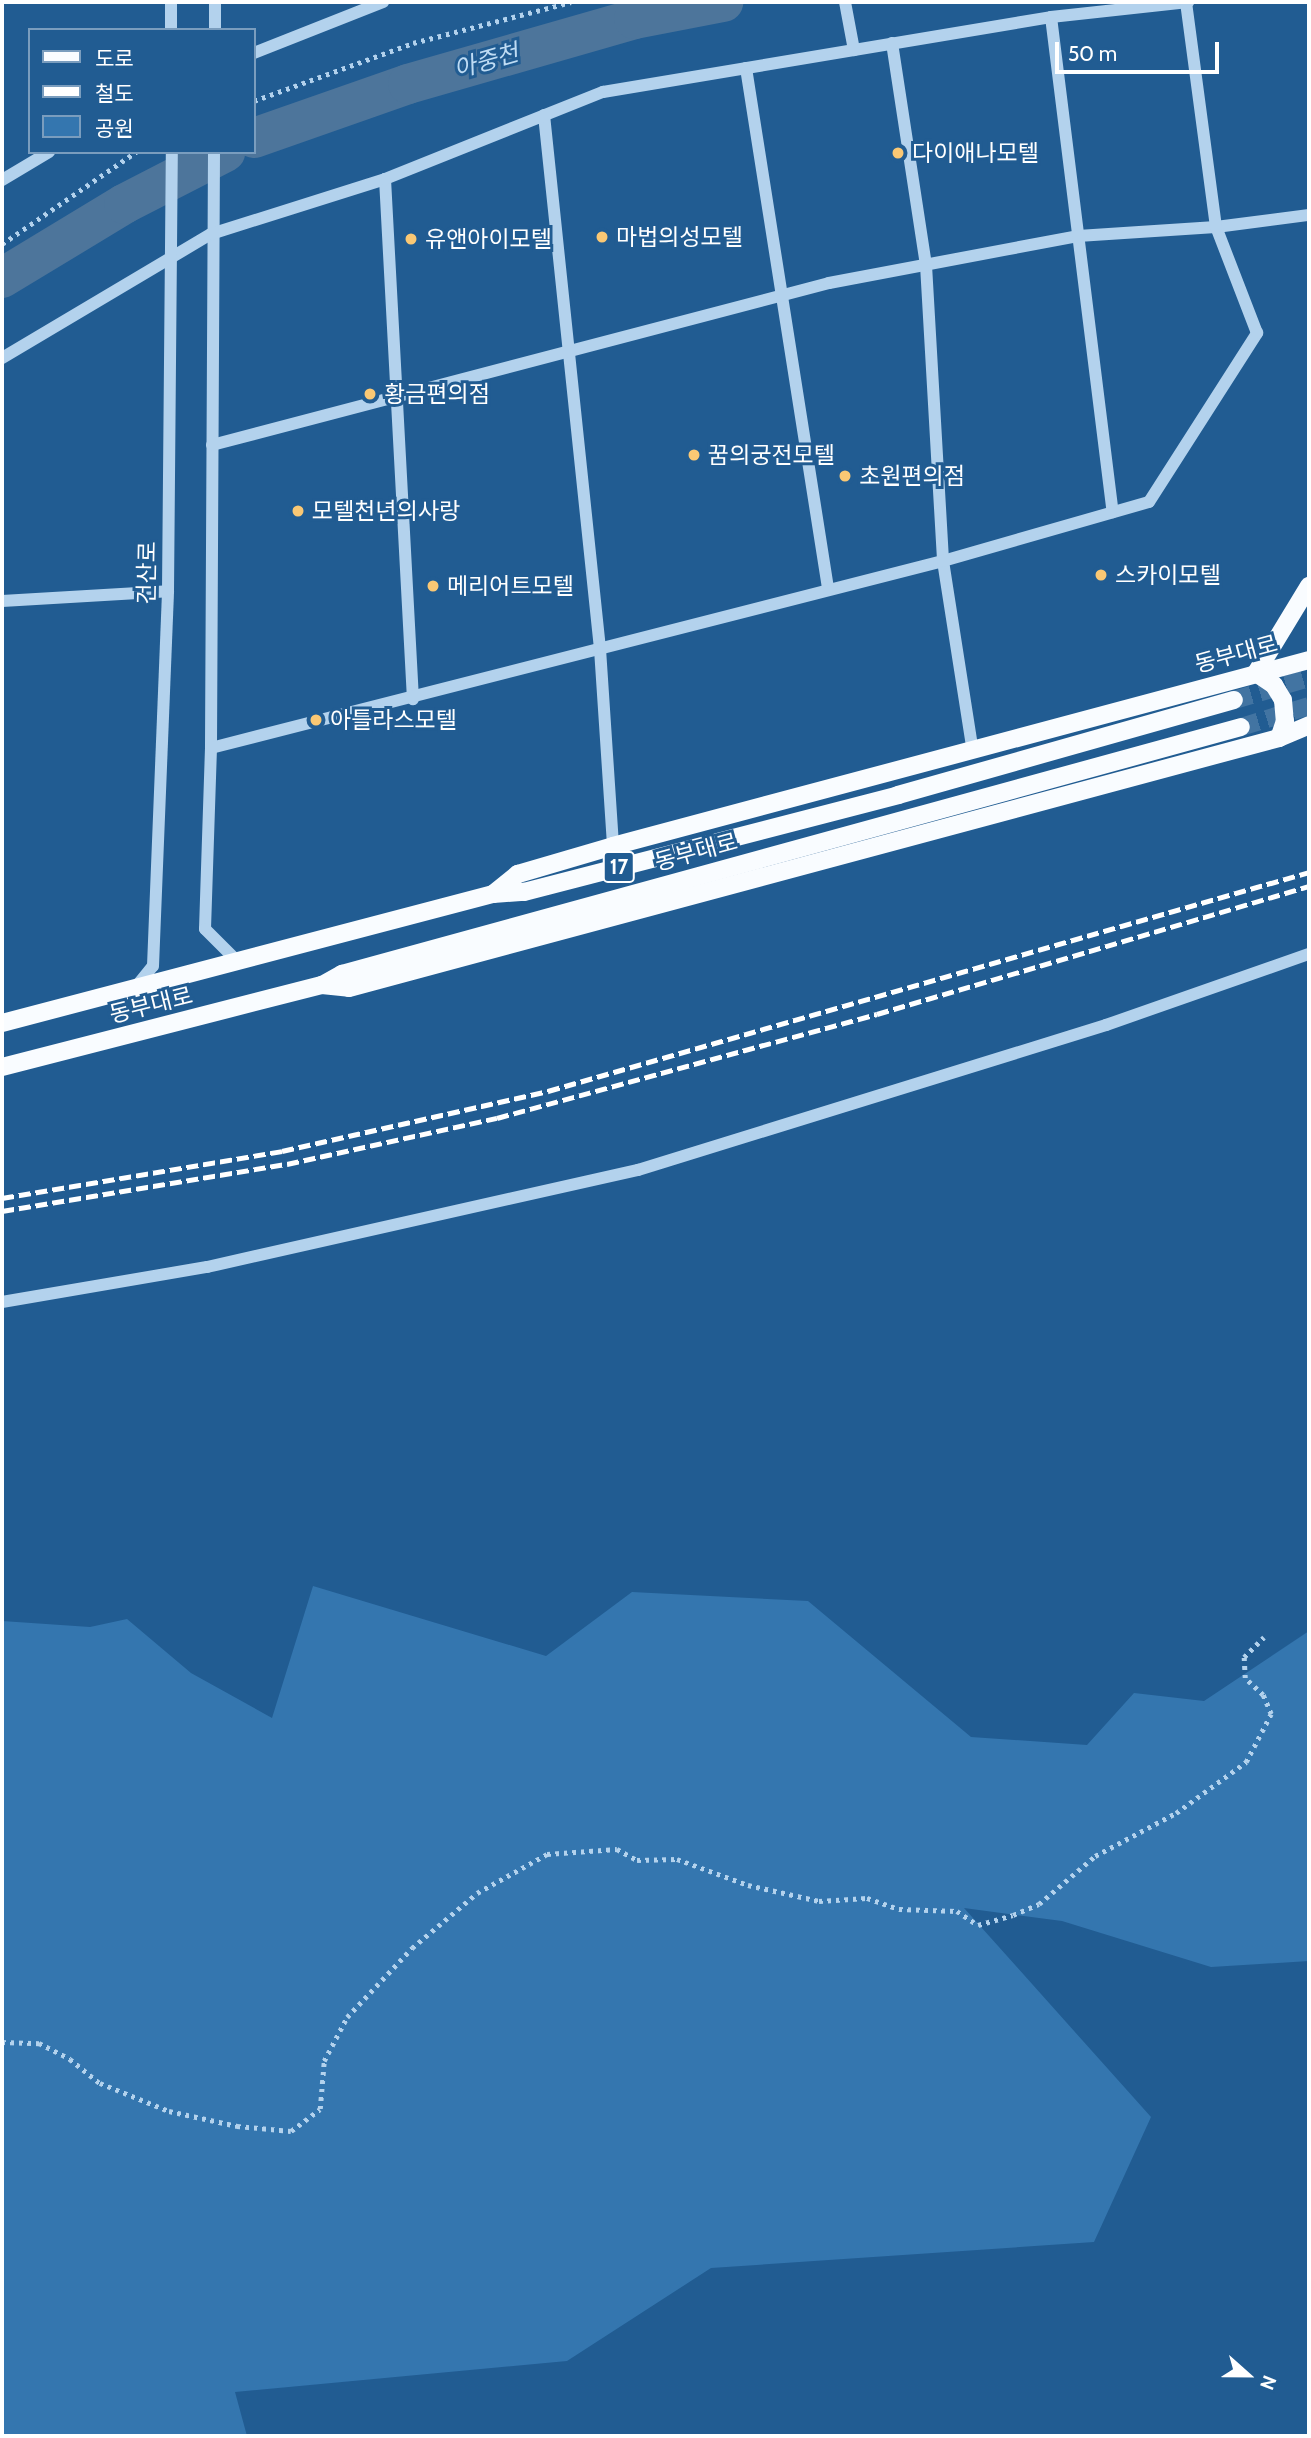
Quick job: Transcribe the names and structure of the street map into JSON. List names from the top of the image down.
{
  "streets": {
    "main road": ["동부대로", "17"],
    "street": ["건산로"]
  },
  "crossings": [
    ["건산로", "동부대로"]
  ],
  "water": ["아중천"],
  "places": [
    "다이애나모텔",
    "마법의성모텔",
    "유앤아이모텔",
    "황금편의점",
    "꿈의궁전모텔",
    "초원편의점",
    "모텔천년의사랑",
    "스카이모텔",
    "메리어트모텔",
    "아틀라스모텔"
  ],
  "legend": ["도로", "철도", "공원"],
  "scale_bar": "50 m",
  "north": "right"
}
